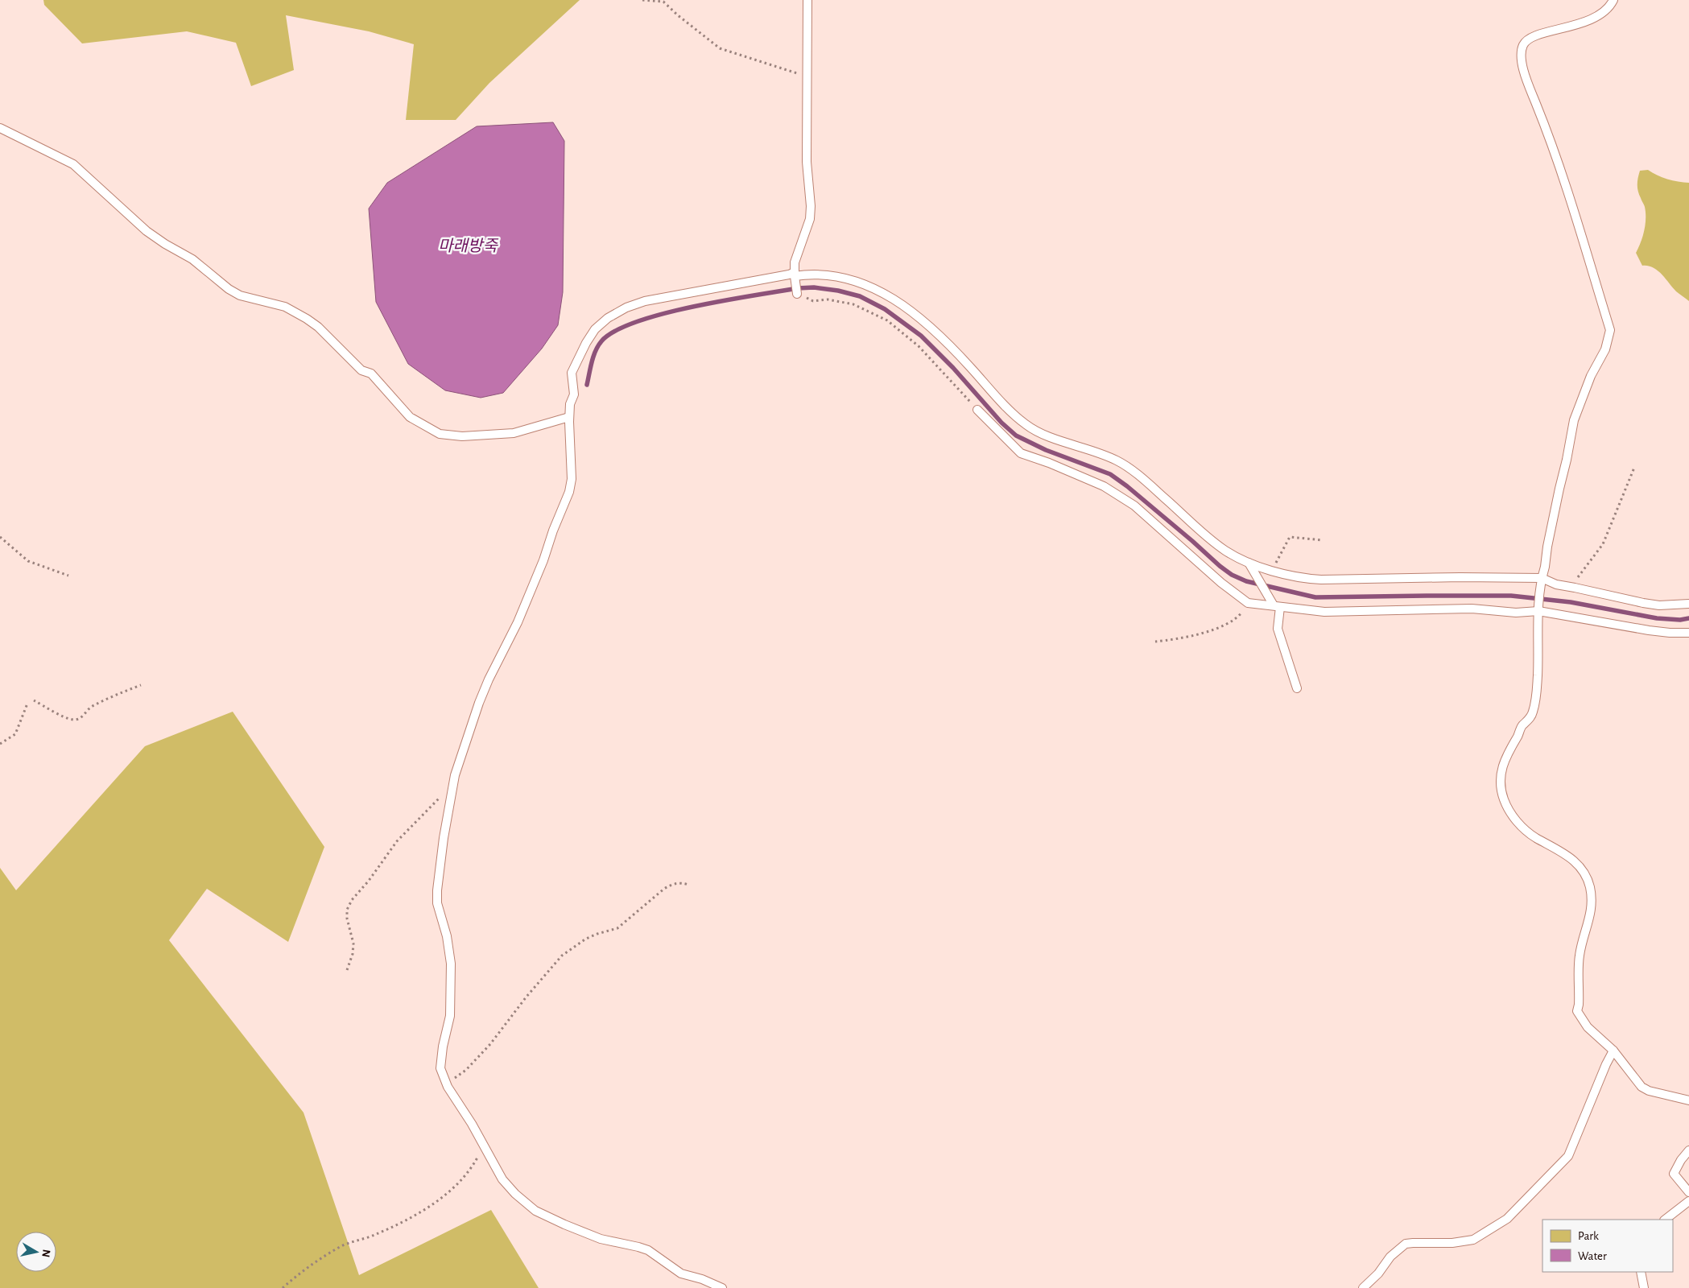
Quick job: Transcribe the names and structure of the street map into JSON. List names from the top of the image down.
{
  "water": ["마래방죽"],
  "legend": ["Park", "Water"],
  "north": "right"
}
